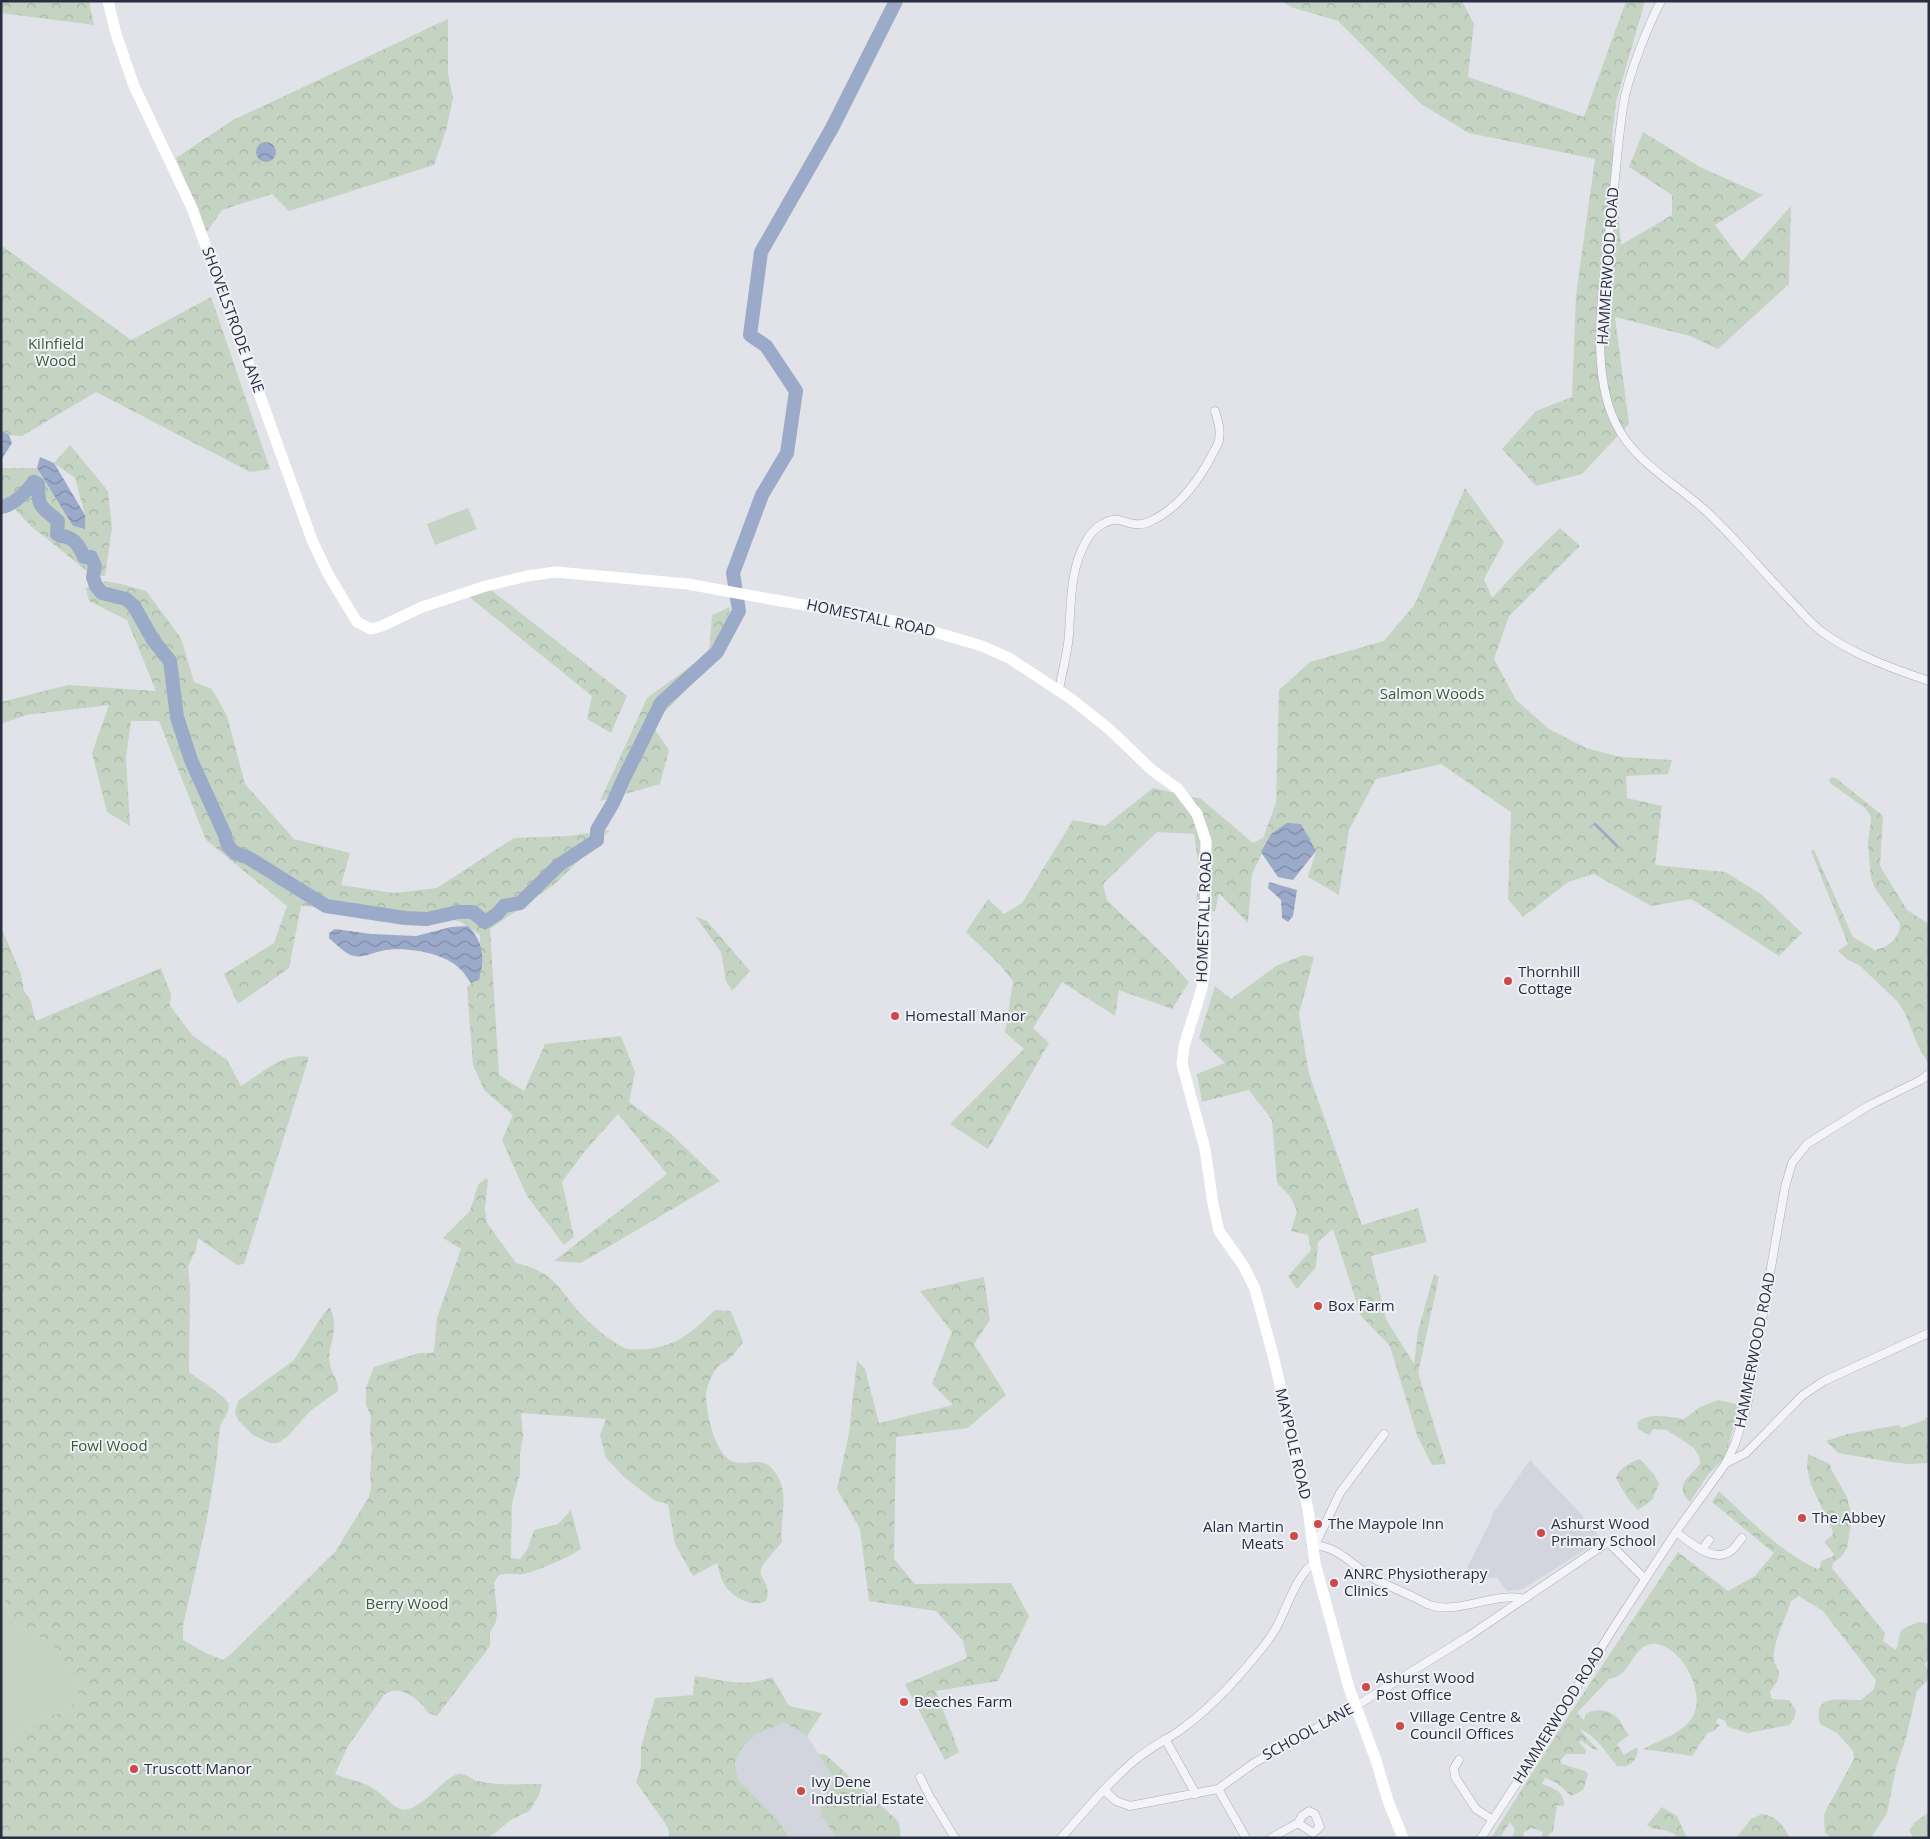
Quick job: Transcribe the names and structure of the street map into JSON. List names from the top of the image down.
{
  "streets": {
    "street": [
      "HAMMERWOOD ROAD",
      "SHOVELSTRODE LANE",
      "HOMESTALL ROAD",
      "MAYPOLE ROAD",
      "SCHOOL LANE"
    ]
  },
  "crossings": [
    ["HAMMERWOOD ROAD", "SCHOOL LANE"],
    ["SHOVELSTRODE LANE", "HOMESTALL ROAD"],
    ["HOMESTALL ROAD", "MAYPOLE ROAD"],
    ["MAYPOLE ROAD", "SCHOOL LANE"]
  ],
  "parks": [
    "Kilnfield Wood",
    "Salmon Woods",
    "Fowl Wood",
    "Berry Wood"
  ],
  "places": [
    "Thornhill Cottage",
    "Homestall Manor",
    "Box Farm",
    "The Abbey",
    "The Maypole Inn",
    "Ashurst Wood Primary School",
    "Alan Martin Meats",
    "ANRC Physiotherapy Clinics",
    "Ashurst Wood Post Office",
    "Beeches Farm",
    "Village Centre & Council Offices",
    "Truscott Manor",
    "Ivy Dene Industrial Estate"
  ]
}
